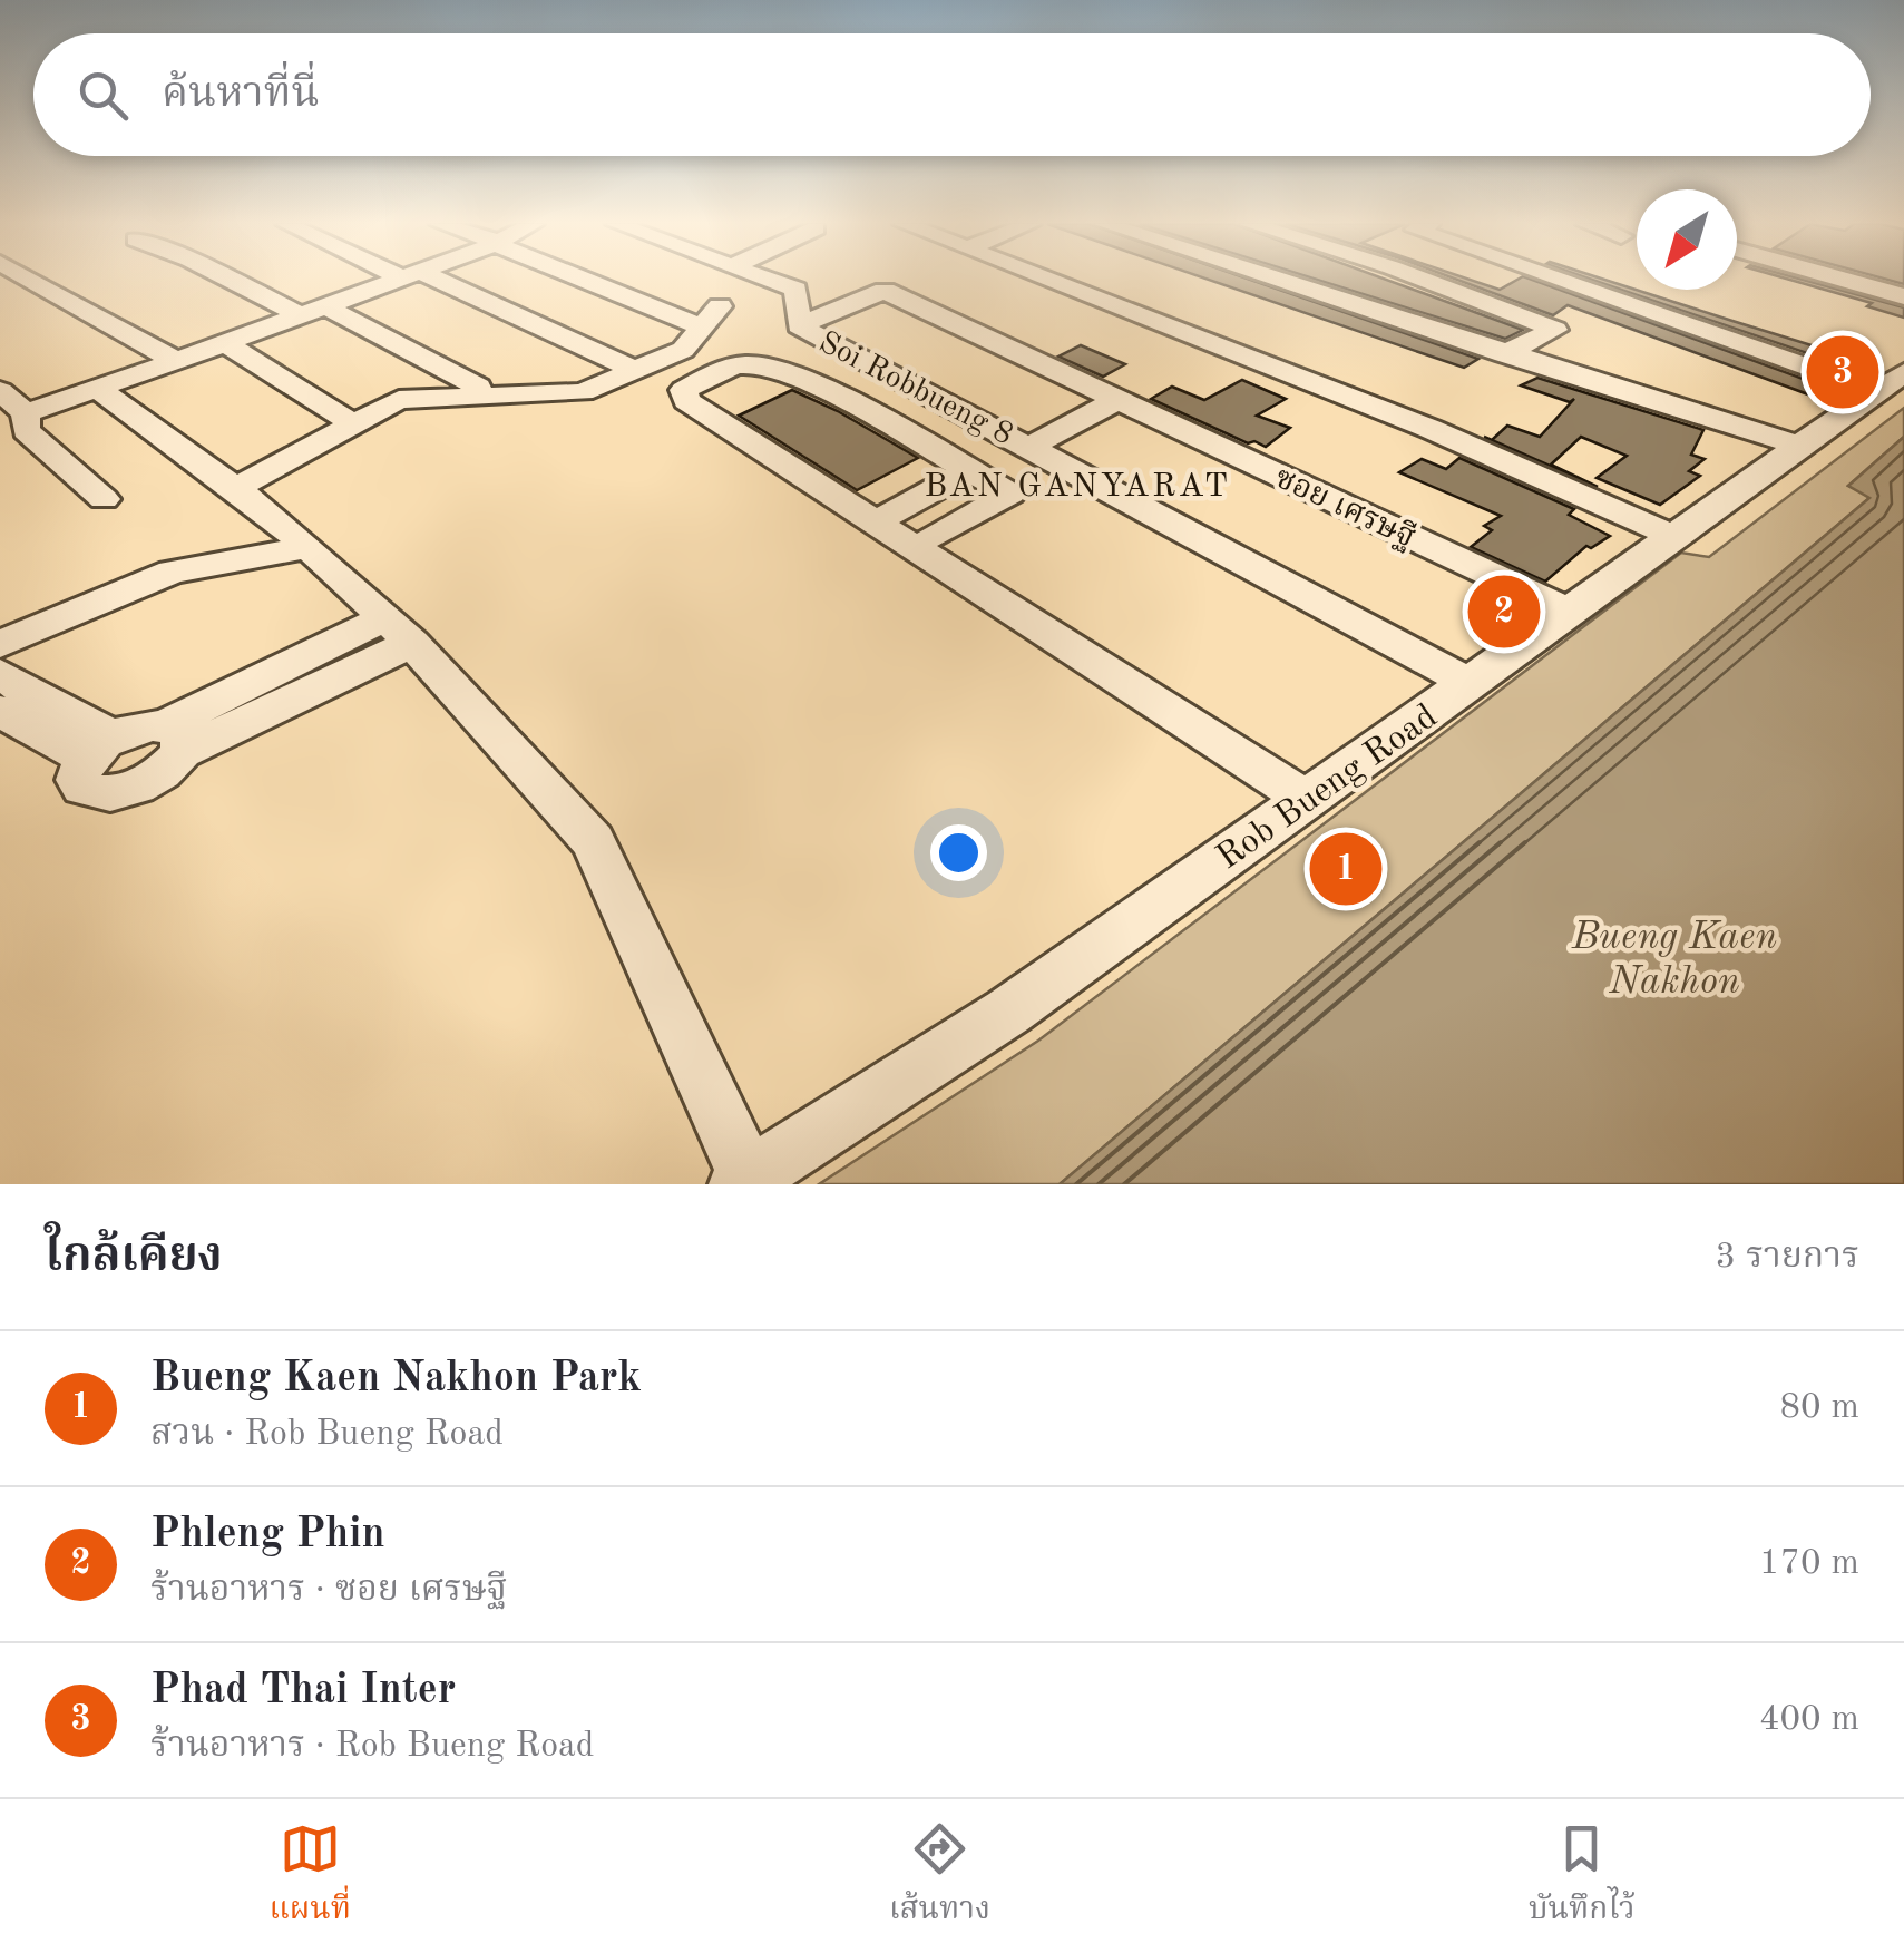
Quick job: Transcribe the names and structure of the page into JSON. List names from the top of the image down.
{
  "streets": {
    "street": ["Soi Robbueng 8", "ซอย เศรษฐี", "Rob Bueng Road"]
  },
  "crossings": [
    ["Soi Robbueng 8", "ซอย เศรษฐี"],
    ["Soi Robbueng 8", "Rob Bueng Road"],
    ["ซอย เศรษฐี", "Rob Bueng Road"]
  ],
  "districts": ["BAN GANYARAT"],
  "water": ["Bueng Kaen Nakhon"],
  "north": "bottom left",
  "page": {
    "search": "ค้นหาที่นี่",
    "pins": ["3", "2", "1"],
    "heading": ["ใกล้เคียง", "3 รายการ"],
    "list": [
      {
        "mark": "1",
        "name": "Bueng Kaen Nakhon Park",
        "note": "สวน · Rob Bueng Road",
        "value": "80 m"
      },
      {
        "mark": "2",
        "name": "Phleng Phin",
        "note": "ร้านอาหาร · ซอย เศรษฐี",
        "value": "170 m"
      },
      {
        "mark": "3",
        "name": "Phad Thai Inter",
        "note": "ร้านอาหาร · Rob Bueng Road",
        "value": "400 m"
      }
    ],
    "nav": ["แผนที่", "เส้นทาง", "บันทึกไว้"]
  }
}
